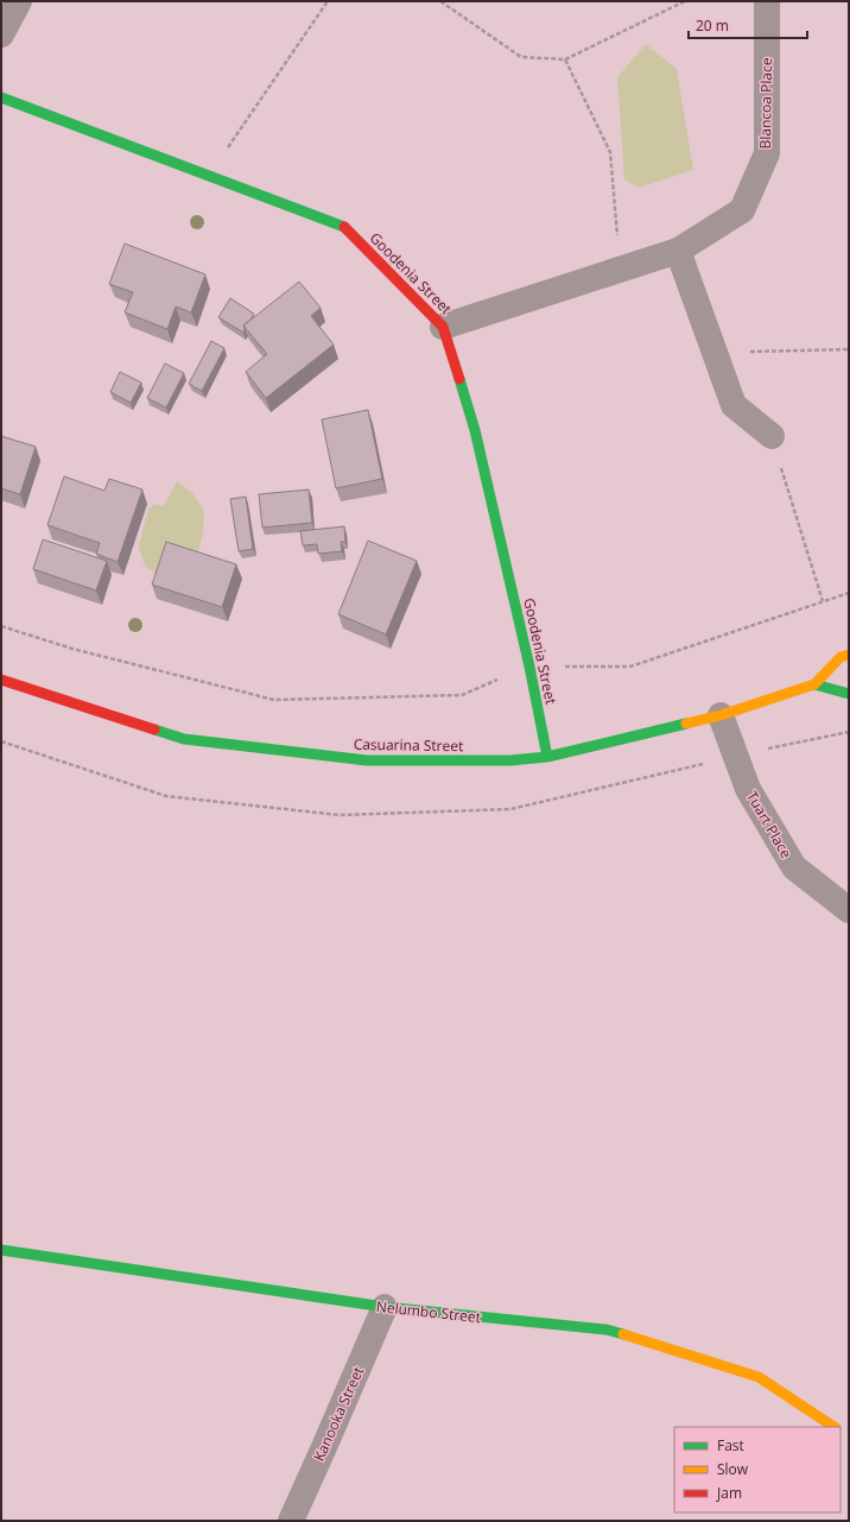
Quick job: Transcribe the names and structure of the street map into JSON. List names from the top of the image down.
{
  "streets": {
    "street": [
      "Blancoa Place",
      "Goodenia Street",
      "Casuarina Street",
      "Tuart Place",
      "Nelumbo Street",
      "Kanooka Street"
    ]
  },
  "crossings": [
    ["Blancoa Place", "Goodenia Street"],
    ["Goodenia Street", "Casuarina Street"],
    ["Casuarina Street", "Tuart Place"],
    ["Nelumbo Street", "Kanooka Street"]
  ],
  "legend": ["Fast", "Slow", "Jam"],
  "scale_bar": "20 m"
}
